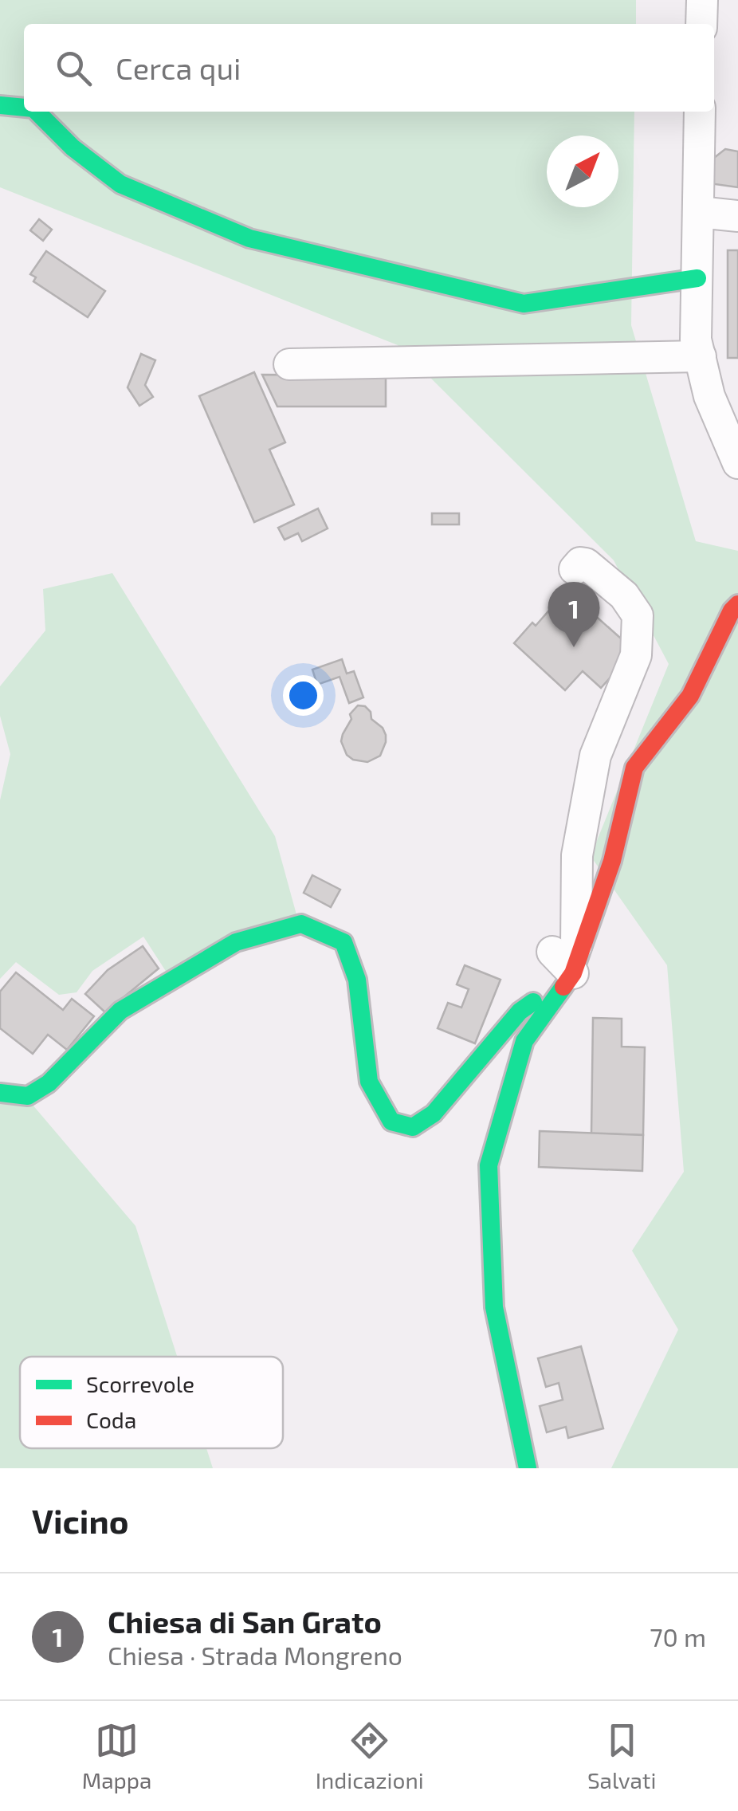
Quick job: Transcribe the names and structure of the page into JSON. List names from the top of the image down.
{
  "legend": ["Scorrevole", "Coda"],
  "north": "top right",
  "page": {
    "search": "Cerca qui",
    "pins": "1",
    "heading": "Vicino",
    "list": [
      {
        "mark": "1",
        "name": "Chiesa di San Grato",
        "note": "Chiesa · Strada Mongreno",
        "value": "70 m"
      }
    ],
    "nav": ["Mappa", "Indicazioni", "Salvati"]
  }
}
